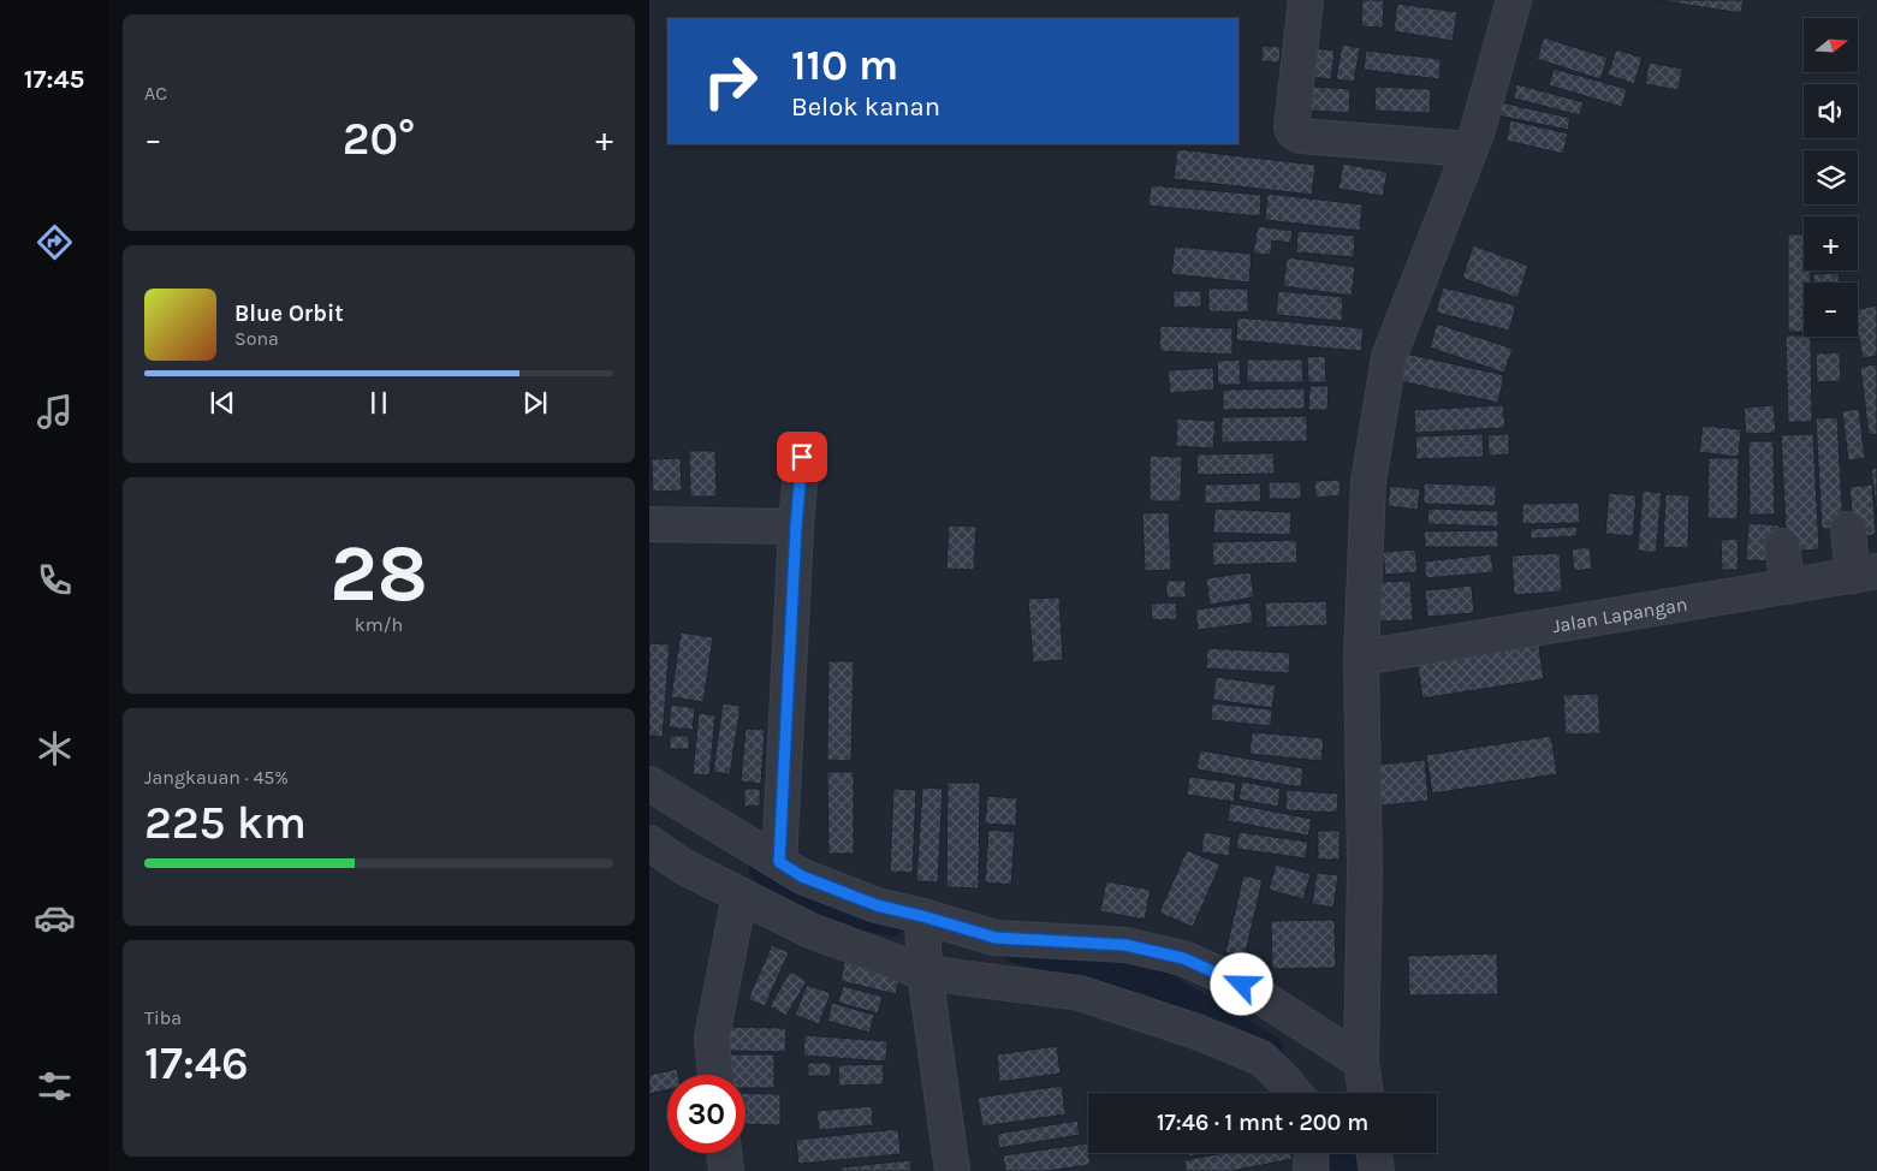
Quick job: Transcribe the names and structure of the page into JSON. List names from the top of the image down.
{
  "streets": {
    "street": ["Jalan Lapangan"]
  },
  "north": "right",
  "page": {
    "tabs": "17:45",
    "tile": [
      "AC",
      ["28", "km/h"],
      ["Jangkauan · 45%", "225 km"],
      ["Tiba", "17:46"]
    ],
    "map_buttons": ["+", "−"],
    "turn": ["110 m", "Belok kanan"],
    "heat": ["−", "20°", "+"],
    "song": ["Blue Orbit", "Sona"],
    "limit": "30",
    "trip": "17:46 · 1 mnt · 200 m"
  }
}
